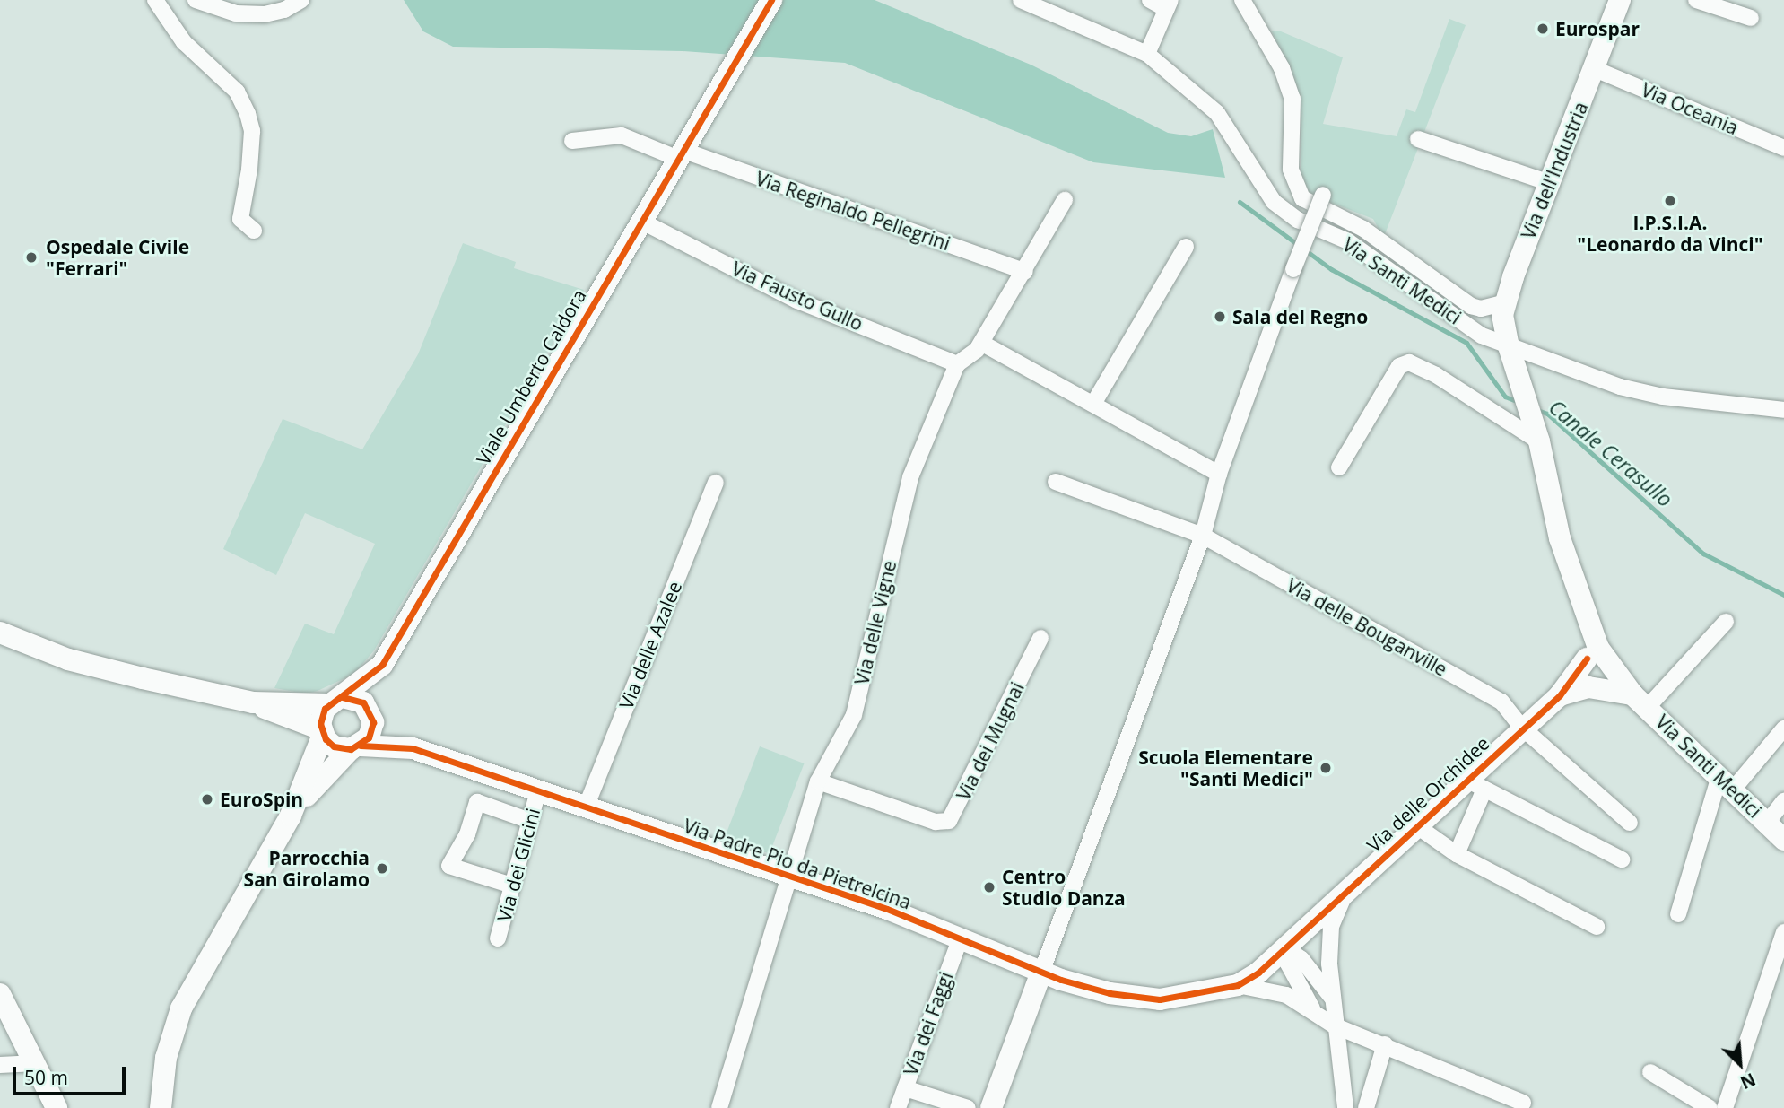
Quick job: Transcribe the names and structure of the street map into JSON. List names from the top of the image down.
{
  "streets": {
    "street": [
      "Via Oceania",
      "Via dell'Industria",
      "Via Reginaldo Pellegrini",
      "Via Santi Medici",
      "Via Fausto Gullo",
      "Viale Umberto Caldora",
      "Via delle Vigne",
      "Via delle Bouganville",
      "Via delle Azalee",
      "Via dei Mugnai",
      "Via delle Orchidee",
      "Via Padre Pio da Pietrelcina",
      "Via dei Glicini",
      "Via dei Faggi"
    ]
  },
  "crossings": [
    ["Via Oceania", "Via dell'Industria"],
    ["Via dell'Industria", "Via Santi Medici"],
    ["Via Reginaldo Pellegrini", "Viale Umberto Caldora"],
    ["Via Santi Medici", "Via delle Orchidee"],
    ["Via Fausto Gullo", "Viale Umberto Caldora"],
    ["Via Fausto Gullo", "Via delle Vigne"],
    ["Viale Umberto Caldora", "Via Padre Pio da Pietrelcina"],
    ["Via delle Vigne", "Via dei Mugnai"],
    ["Via delle Vigne", "Via Padre Pio da Pietrelcina"],
    ["Via delle Bouganville", "Via delle Orchidee"],
    ["Via delle Azalee", "Via Padre Pio da Pietrelcina"],
    ["Via delle Orchidee", "Via Padre Pio da Pietrelcina"],
    ["Via Padre Pio da Pietrelcina", "Via dei Glicini"],
    ["Via Padre Pio da Pietrelcina", "Via dei Faggi"]
  ],
  "water": ["Canale Cerasullo"],
  "places": [
    "Eurospar",
    "I.P.S.I.A. \"Leonardo da Vinci\"",
    "Ospedale Civile \"Ferrari\"",
    "Sala del Regno",
    "Scuola Elementare \"Santi Medici\"",
    "EuroSpin",
    "Parrocchia San Girolamo",
    "Centro Studio Danza"
  ],
  "scale_bar": "50 m",
  "north": "bottom right"
}
